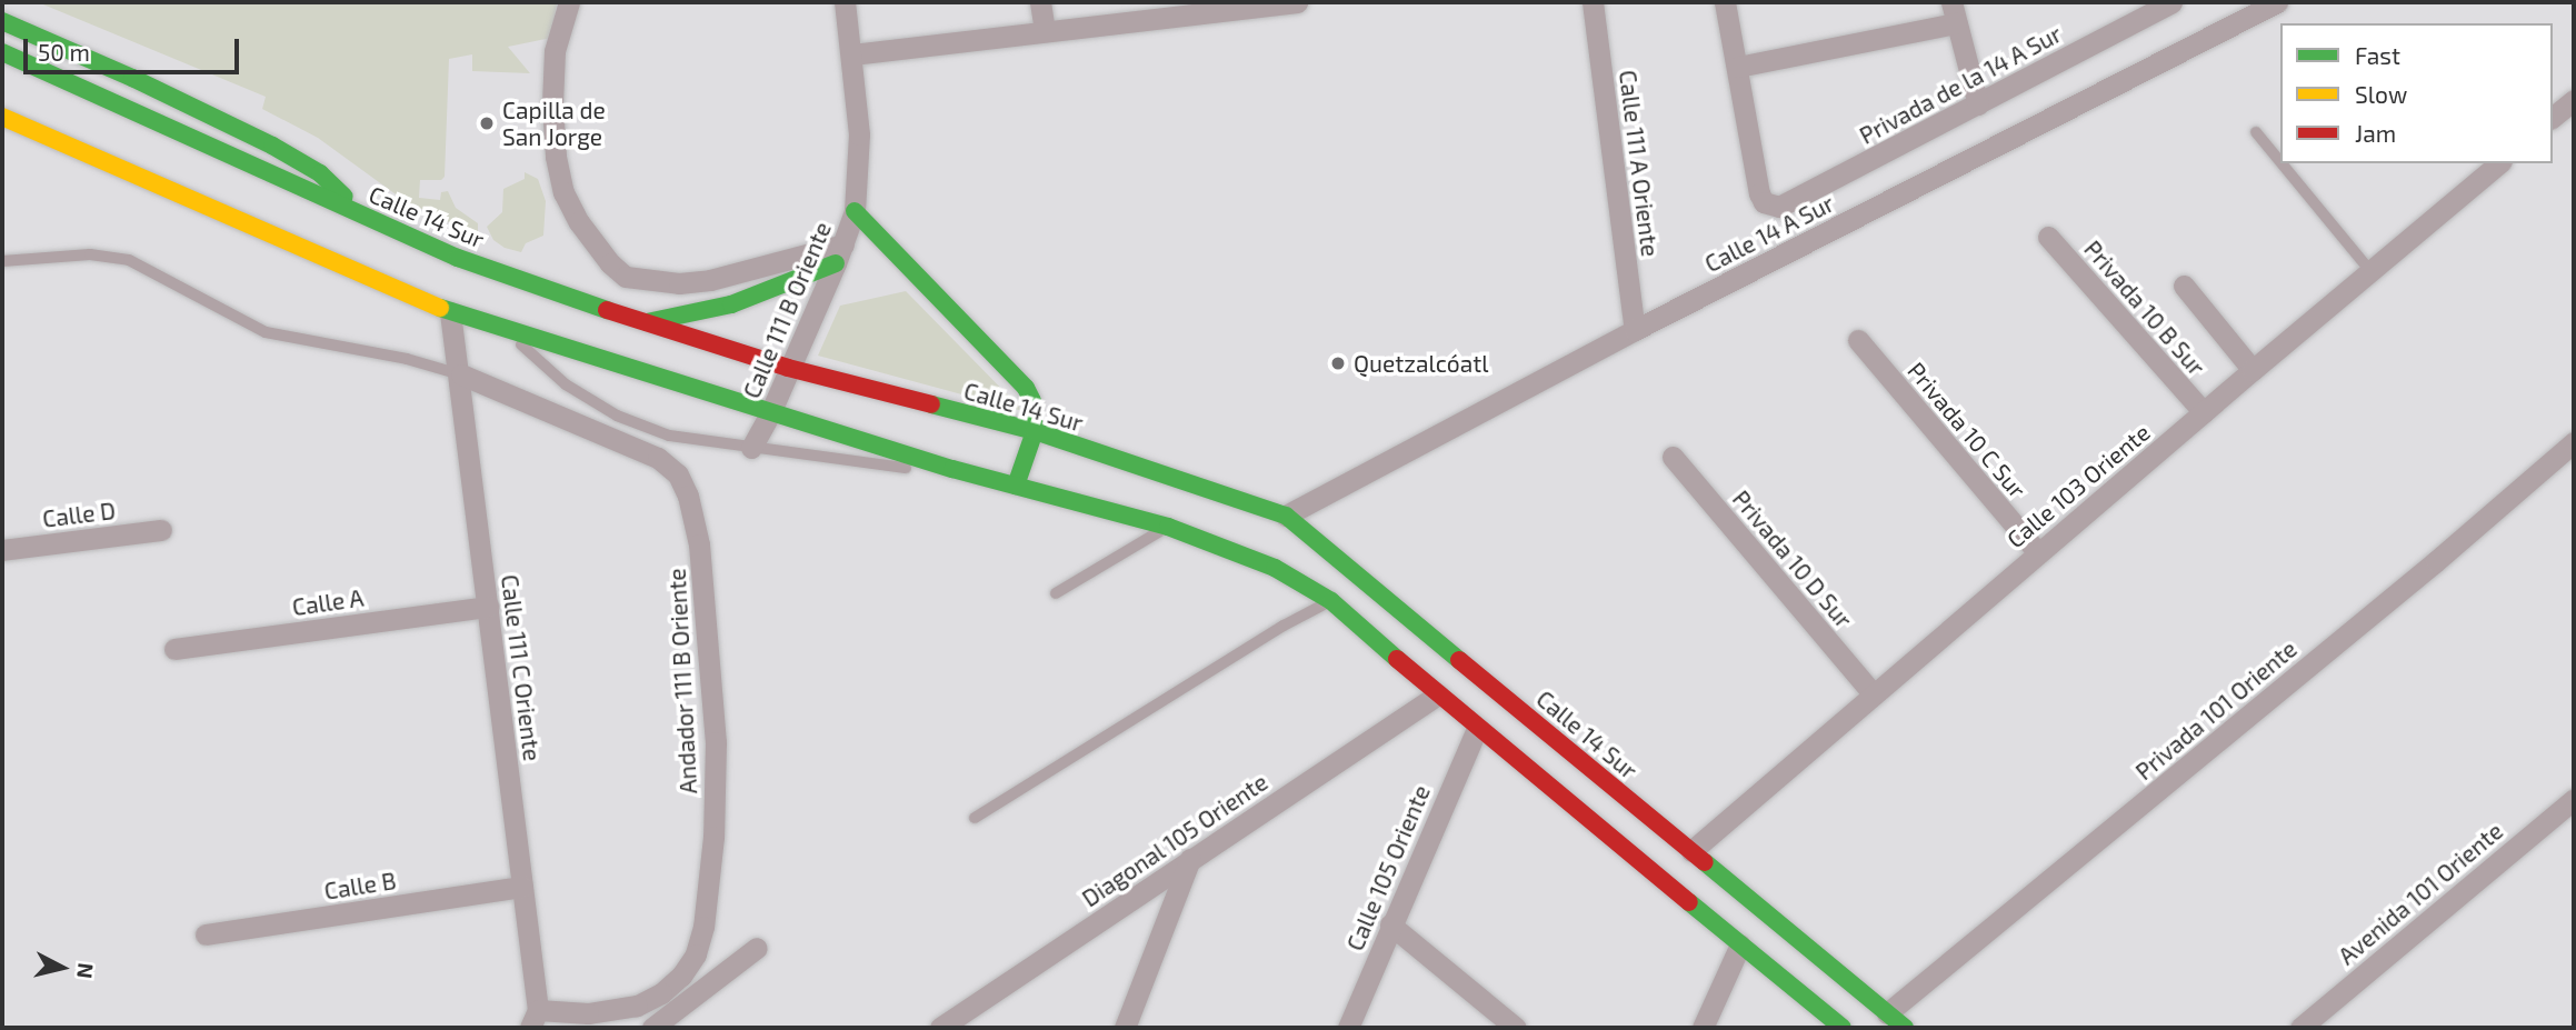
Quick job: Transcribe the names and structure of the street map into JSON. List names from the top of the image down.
{
  "streets": {
    "main road": ["Calle 14 Sur"],
    "street": [
      "Privada de la 14 A Sur",
      "Calle 111 A Oriente",
      "Calle 14 A Sur",
      "Privada 10 B Sur",
      "Calle 111 B Oriente",
      "Privada 10 C Sur",
      "Calle 103 Oriente",
      "Calle D",
      "Privada 10 D Sur",
      "Calle A",
      "Calle 111 C Oriente",
      "Andador 111 B Oriente",
      "Privada 101 Oriente",
      "Diagonal 105 Oriente",
      "Calle 105 Oriente",
      "Calle B",
      "Avenida 101 Oriente"
    ]
  },
  "crossings": [
    ["Calle 111 A Oriente", "Calle 14 A Sur"],
    ["Calle 14 Sur", "Calle 14 A Sur"],
    ["Calle 14 Sur", "Calle 111 B Oriente"],
    ["Calle 14 Sur", "Calle 103 Oriente"],
    ["Calle 14 Sur", "Privada 101 Oriente"],
    ["Privada 10 B Sur", "Calle 103 Oriente"],
    ["Privada 10 C Sur", "Calle 103 Oriente"],
    ["Calle 103 Oriente", "Privada 10 D Sur"],
    ["Calle A", "Calle 111 C Oriente"],
    ["Calle 111 C Oriente", "Andador 111 B Oriente"],
    ["Calle 111 C Oriente", "Calle B"]
  ],
  "places": ["Capilla de San Jorge", "Quetzalcóatl"],
  "legend": ["Fast", "Slow", "Jam"],
  "scale_bar": "50 m",
  "north": "right"
}
